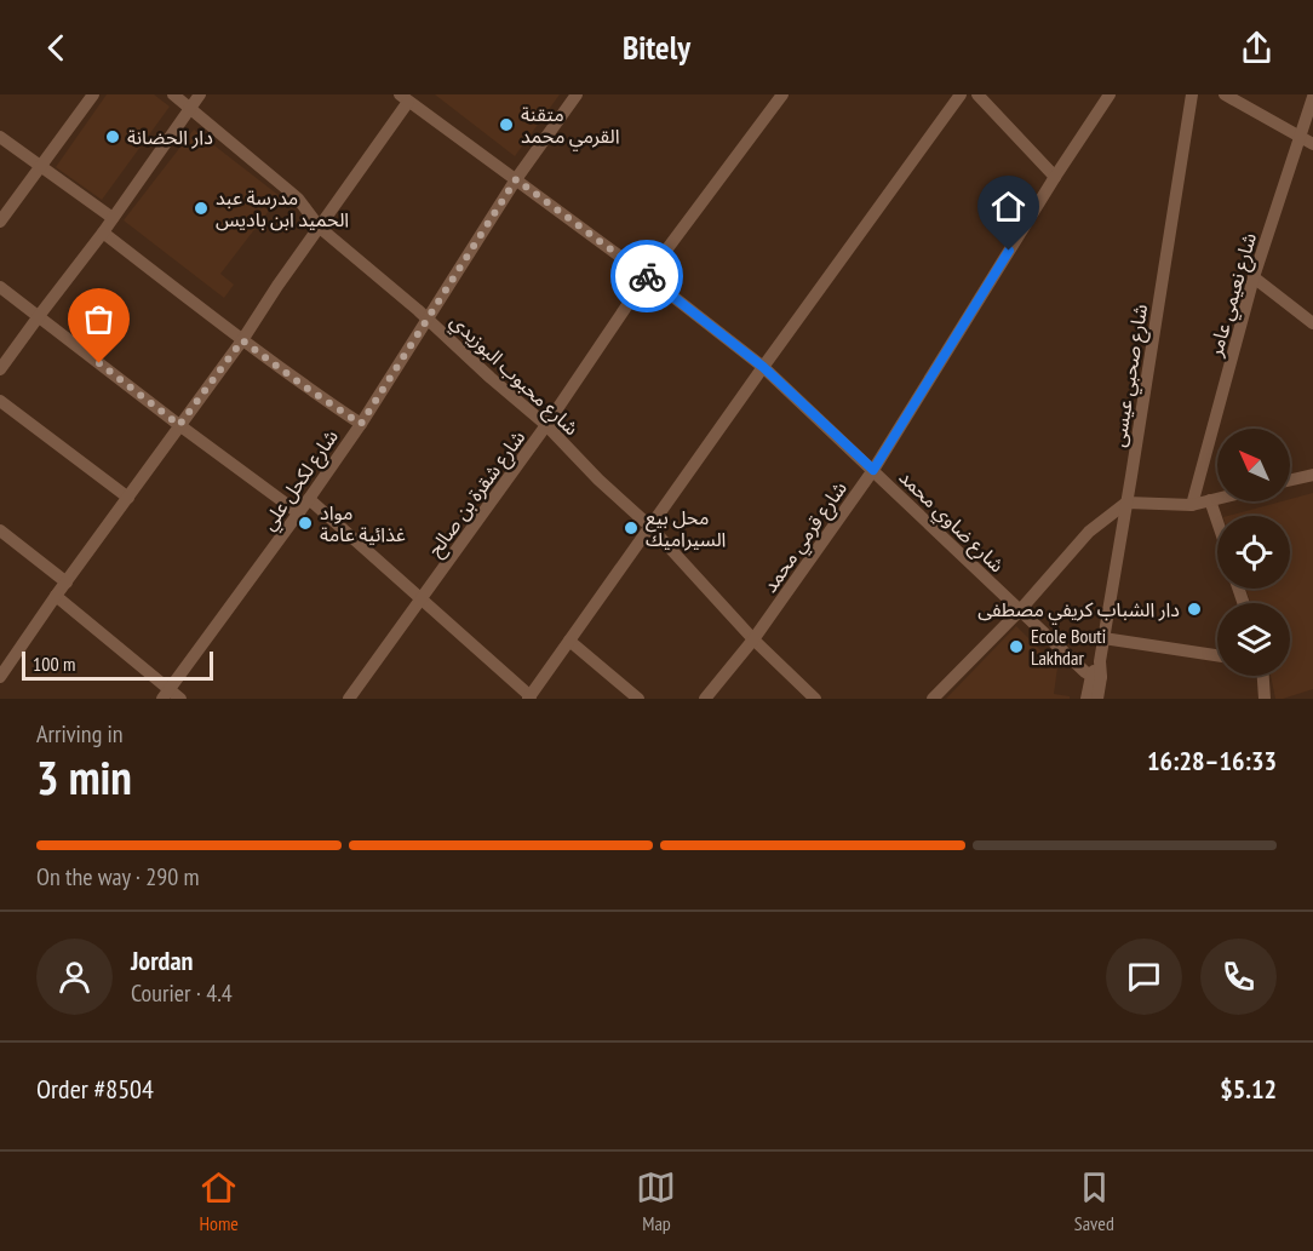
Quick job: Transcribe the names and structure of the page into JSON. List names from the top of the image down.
{
  "streets": {
    "street": [
      "شارع نعيمي عامر",
      "شارع محبوب البوزيدي",
      "شارع صحبي عيسى",
      "شارع لكحل علي",
      "شارع شقرة بن صالح",
      "شارع ضاوي محمد",
      "شارع قرمي محمد"
    ]
  },
  "crossings": [
    ["شارع محبوب البوزيدي", "شارع لكحل علي"],
    ["شارع محبوب البوزيدي", "شارع شقرة بن صالح"],
    ["شارع محبوب البوزيدي", "شارع قرمي محمد"],
    ["شارع صحبي عيسى", "شارع ضاوي محمد"],
    ["شارع لكحل علي", "شارع ضاوي محمد"],
    ["شارع شقرة بن صالح", "شارع ضاوي محمد"],
    ["شارع ضاوي محمد", "شارع قرمي محمد"]
  ],
  "places": [
    "متقنة القرمي محمد",
    "دار الحضانة",
    "مدرسة عبد الحميد ابن باديس",
    "مواد غذائية عامة",
    "محل بيع السيراميك",
    "دار الشباب كريفي مصطفى",
    "Ecole Bouti Lakhdar"
  ],
  "scale_bar": "100 m",
  "north": "top left",
  "page": {
    "header": "Bitely",
    "scale": "100 m",
    "heading": ["3 min", "Arriving in", "16:28–16:33"],
    "panel": [
      "Jordan",
      "Courier · 4.4",
      "Order #8504",
      "$5.12"
    ],
    "bar": "On the way · 290 m",
    "tabs": ["Home", "Map", "Saved"]
  }
}
